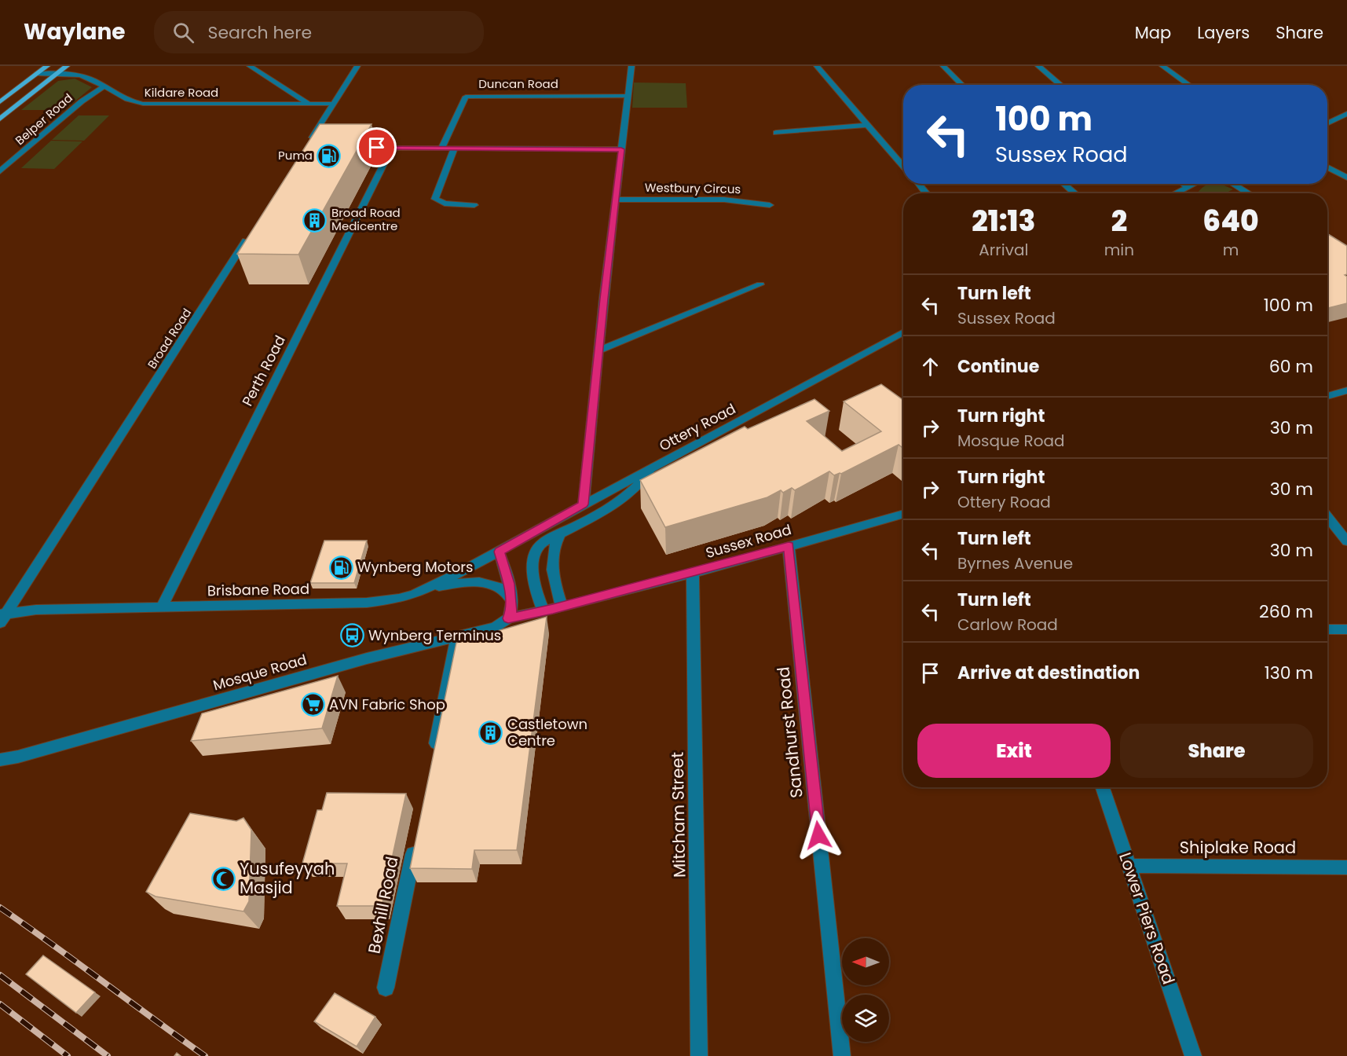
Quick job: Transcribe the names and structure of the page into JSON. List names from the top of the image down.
{
  "streets": {
    "street": [
      "Duncan Road",
      "Kildare Road",
      "Belper Road",
      "Westbury Circus",
      "Broad Road",
      "Perth Road",
      "Ottery Road",
      "Sussex Road",
      "Brisbane Road",
      "Mosque Road",
      "Sandhurst Road",
      "Mitcham Street",
      "Shiplake Road",
      "Bexhill Road",
      "Lower Piers Road"
    ]
  },
  "crossings": [
    ["Kildare Road", "Belper Road"],
    ["Broad Road", "Brisbane Road"],
    ["Perth Road", "Brisbane Road"],
    ["Ottery Road", "Brisbane Road"],
    ["Sussex Road", "Mosque Road"],
    ["Sussex Road", "Sandhurst Road"],
    ["Sussex Road", "Mitcham Street"],
    ["Shiplake Road", "Lower Piers Road"]
  ],
  "places": {
    "fuel station": ["Puma", "Wynberg Motors"],
    "building": ["Broad Road Medicentre", "Castletown Centre"],
    "bus stop": ["Wynberg Terminus"],
    "supermarket": ["AVN Fabric Shop"],
    "mosque": ["Yusufeyyah Masjid"]
  },
  "north": "left",
  "page": {
    "header": "Waylane",
    "search": "Search here",
    "nav": ["Map", "Layers", "Share"],
    "turn": ["100 m", "Sussex Road"],
    "eta": [
      "21:13",
      "Arrival",
      "2",
      "min",
      "640",
      "m"
    ],
    "list": [
      {
        "name": "Turn left",
        "note": "Sussex Road",
        "value": "100 m"
      },
      {
        "name": "Continue",
        "value": "60 m"
      },
      {
        "name": "Turn right",
        "note": "Mosque Road",
        "value": "30 m"
      },
      {
        "name": "Turn right",
        "note": "Ottery Road",
        "value": "30 m"
      },
      {
        "name": "Turn left",
        "note": "Byrnes Avenue",
        "value": "30 m"
      },
      {
        "name": "Turn left",
        "note": "Carlow Road",
        "value": "260 m"
      },
      {
        "name": "Arrive at destination",
        "value": "130 m"
      }
    ],
    "buttons": ["Exit", "Share"]
  }
}
